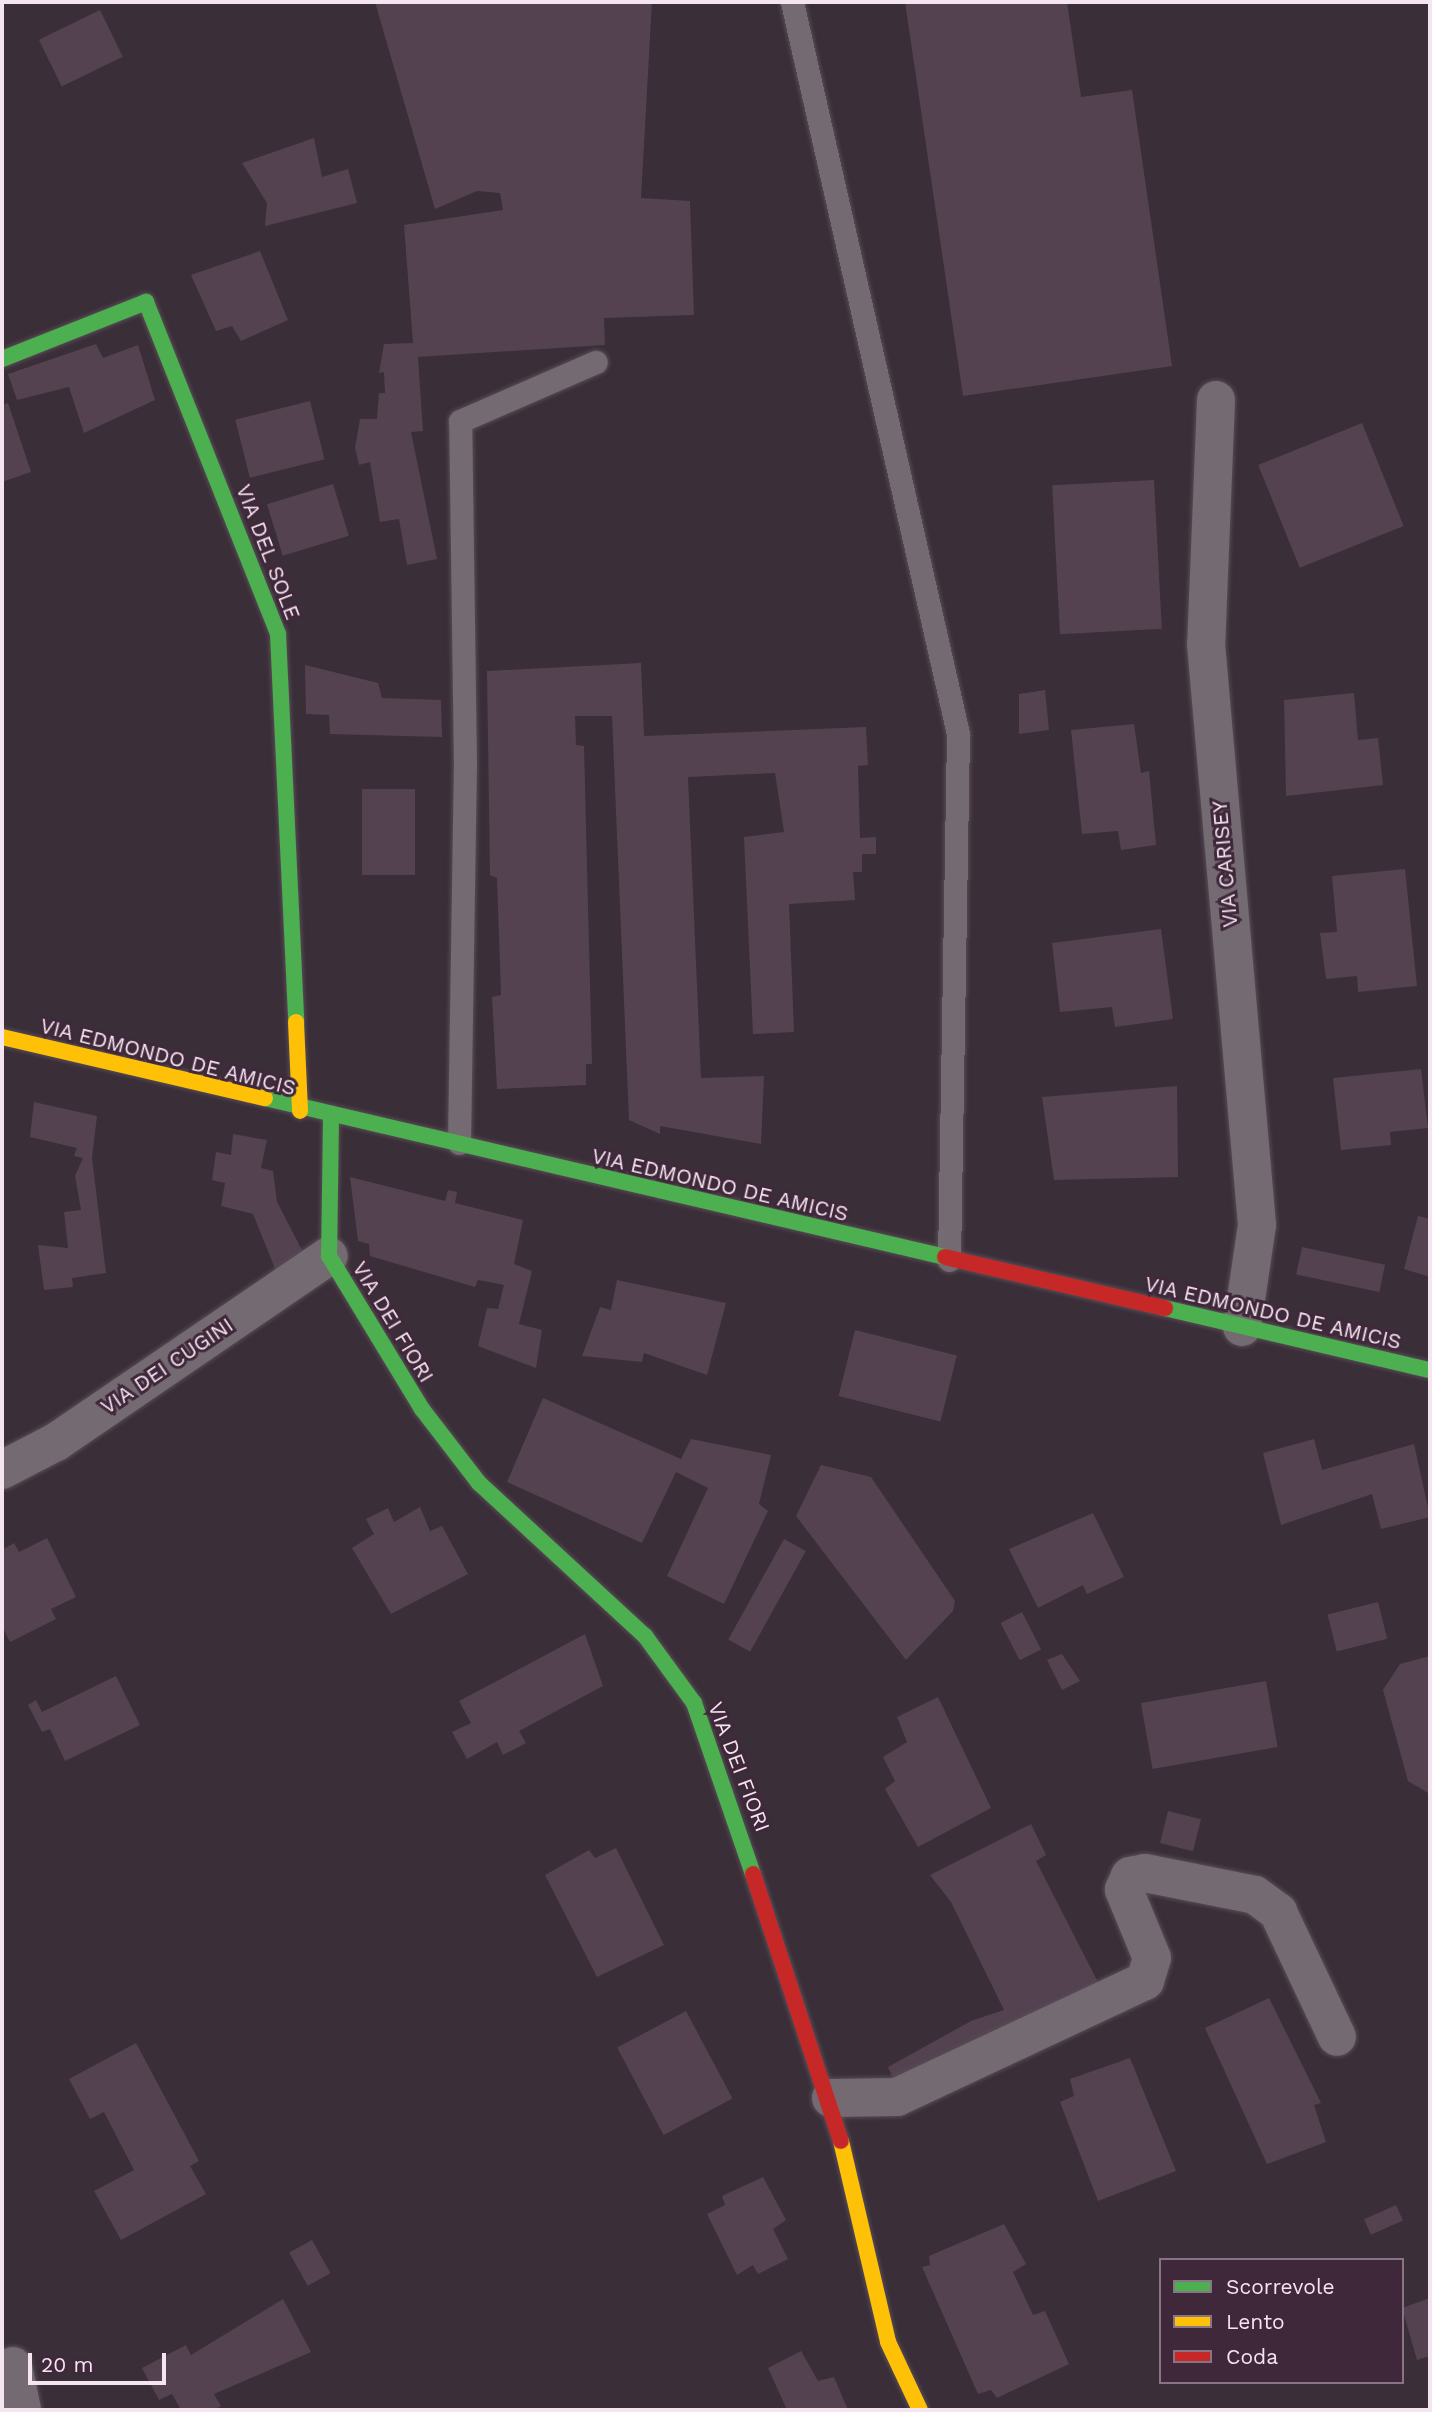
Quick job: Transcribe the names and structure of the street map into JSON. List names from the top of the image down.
{
  "streets": {
    "street": [
      "VIA DEL SOLE",
      "VIA CARISEY",
      "VIA EDMONDO DE AMICIS",
      "VIA DEI FIORI",
      "VIA DEI CUGINI"
    ]
  },
  "crossings": [
    ["VIA DEL SOLE", "VIA EDMONDO DE AMICIS"],
    ["VIA CARISEY", "VIA EDMONDO DE AMICIS"],
    ["VIA EDMONDO DE AMICIS", "VIA DEI FIORI"],
    ["VIA DEI FIORI", "VIA DEI CUGINI"]
  ],
  "legend": ["Scorrevole", "Lento", "Coda"],
  "scale_bar": "20 m"
}
